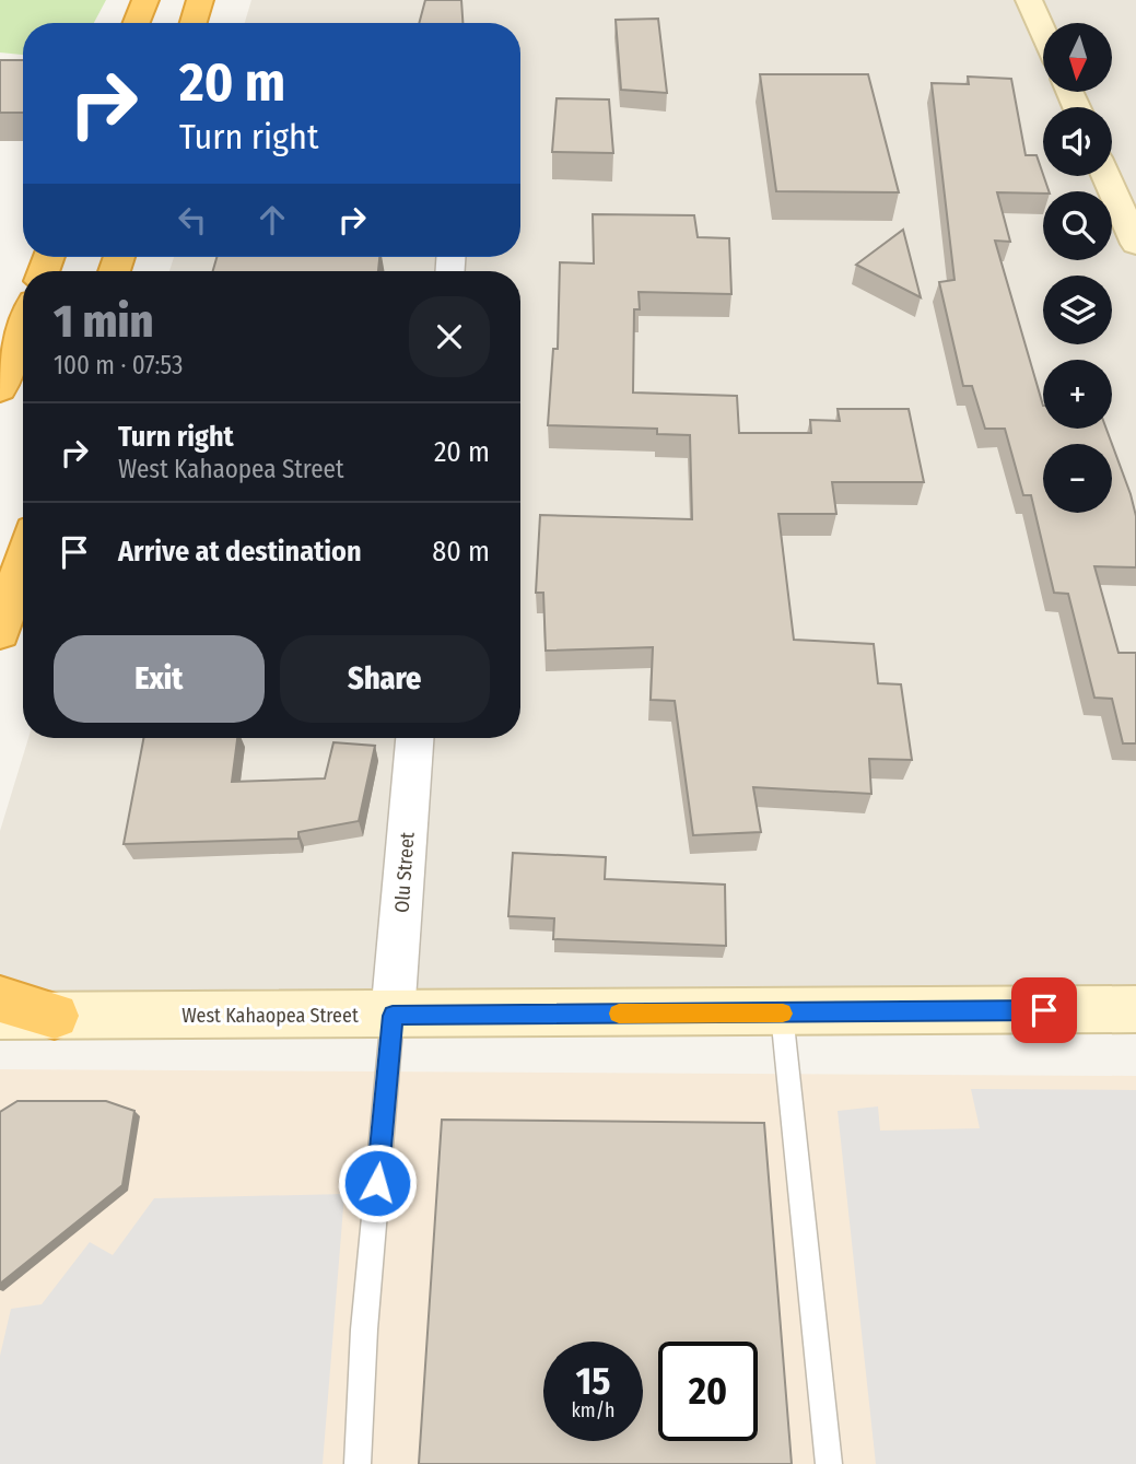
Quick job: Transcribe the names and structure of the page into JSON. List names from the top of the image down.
{
  "streets": {
    "street": ["Olu Street", "West Kahaopea Street"]
  },
  "crossings": [
    ["Olu Street", "West Kahaopea Street"]
  ],
  "north": "bottom",
  "page": {
    "map_buttons": ["+", "−"],
    "turn": ["20 m", "Turn right"],
    "heading": ["1 min", "100 m · 07:53"],
    "list": [
      {
        "name": "Turn right",
        "note": "West Kahaopea Street",
        "value": "20 m"
      },
      {
        "name": "Arrive at destination",
        "value": "80 m"
      }
    ],
    "buttons": ["Exit", "Share"],
    "speed": "15 km/h",
    "limit": "20"
  }
}
